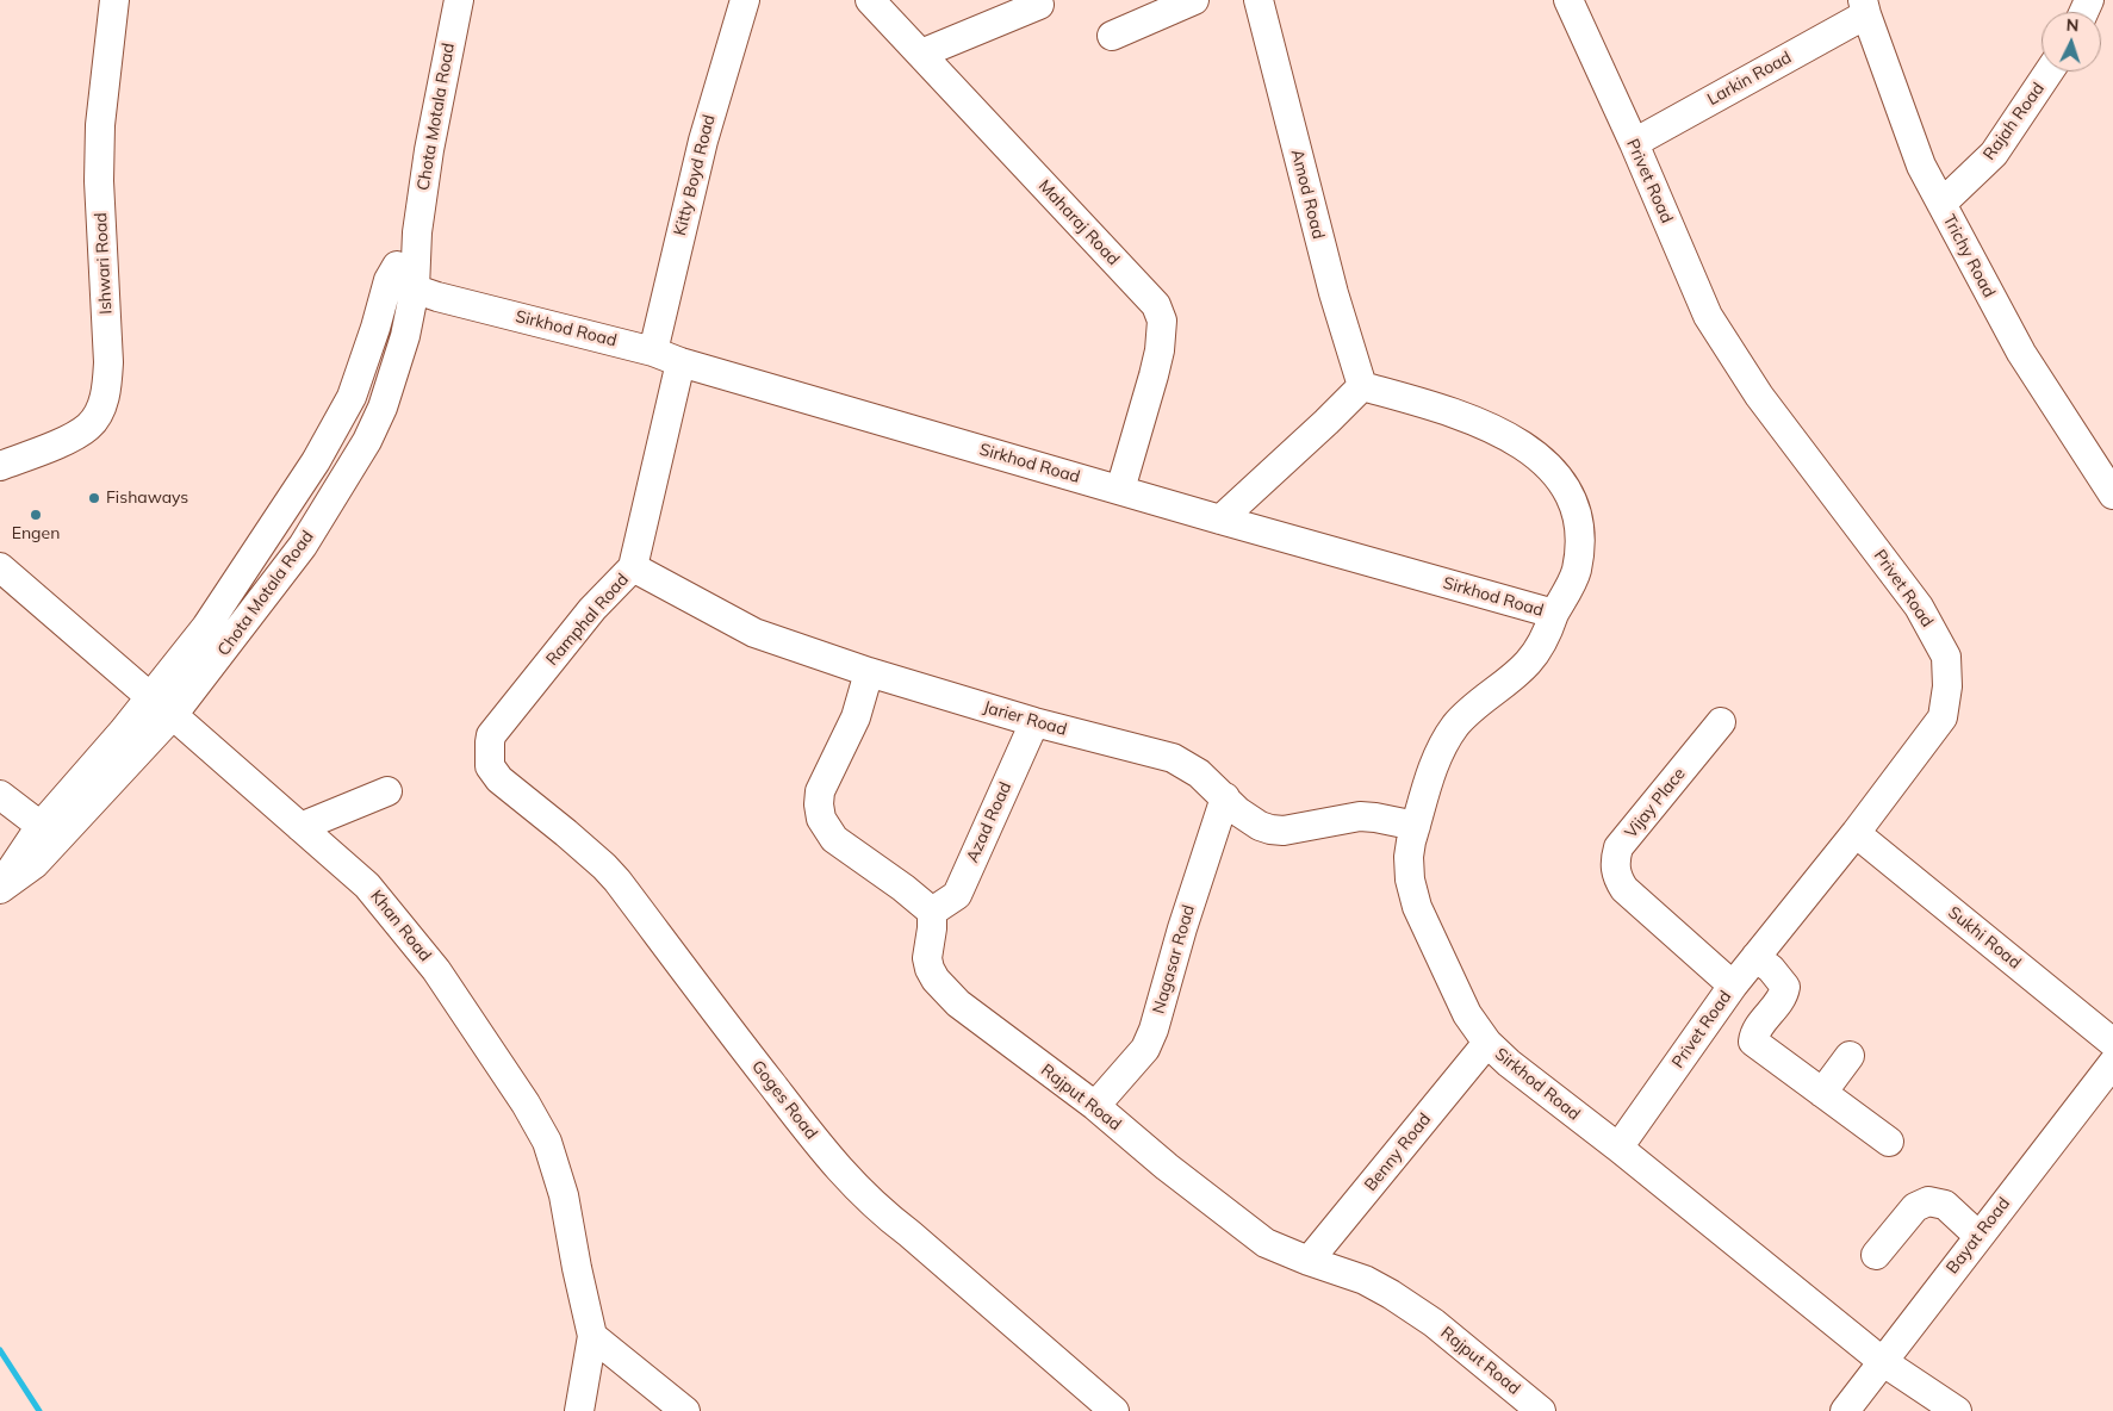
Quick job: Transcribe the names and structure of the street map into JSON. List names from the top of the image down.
{
  "streets": {
    "street": [
      "Larkin Road",
      "Chota Motala Road",
      "Rajah Road",
      "Kitty Boyd Road",
      "Privet Road",
      "Amod Road",
      "Maharaj Road",
      "Trichy Road",
      "Ishwari Road",
      "Sirkhod Road",
      "Ramphal Road",
      "Jarier Road",
      "Vijay Place",
      "Azad Road",
      "Khan Road",
      "Sukhi Road",
      "Nagasar Road",
      "Rajput Road",
      "Goges Road",
      "Benny Road",
      "Bayat Road"
    ]
  },
  "crossings": [
    ["Larkin Road", "Privet Road"],
    ["Larkin Road", "Trichy Road"],
    ["Chota Motala Road", "Sirkhod Road"],
    ["Chota Motala Road", "Khan Road"],
    ["Rajah Road", "Trichy Road"],
    ["Kitty Boyd Road", "Sirkhod Road"],
    ["Privet Road", "Sirkhod Road"],
    ["Privet Road", "Vijay Place"],
    ["Privet Road", "Sukhi Road"],
    ["Maharaj Road", "Sirkhod Road"],
    ["Sirkhod Road", "Ramphal Road"],
    ["Sirkhod Road", "Jarier Road"],
    ["Sirkhod Road", "Benny Road"],
    ["Sirkhod Road", "Bayat Road"],
    ["Ramphal Road", "Jarier Road"],
    ["Ramphal Road", "Goges Road"],
    ["Jarier Road", "Azad Road"],
    ["Jarier Road", "Nagasar Road"],
    ["Azad Road", "Rajput Road"],
    ["Nagasar Road", "Rajput Road"],
    ["Rajput Road", "Benny Road"]
  ],
  "places": ["Fishaways", "Engen"],
  "north": "top"
}
